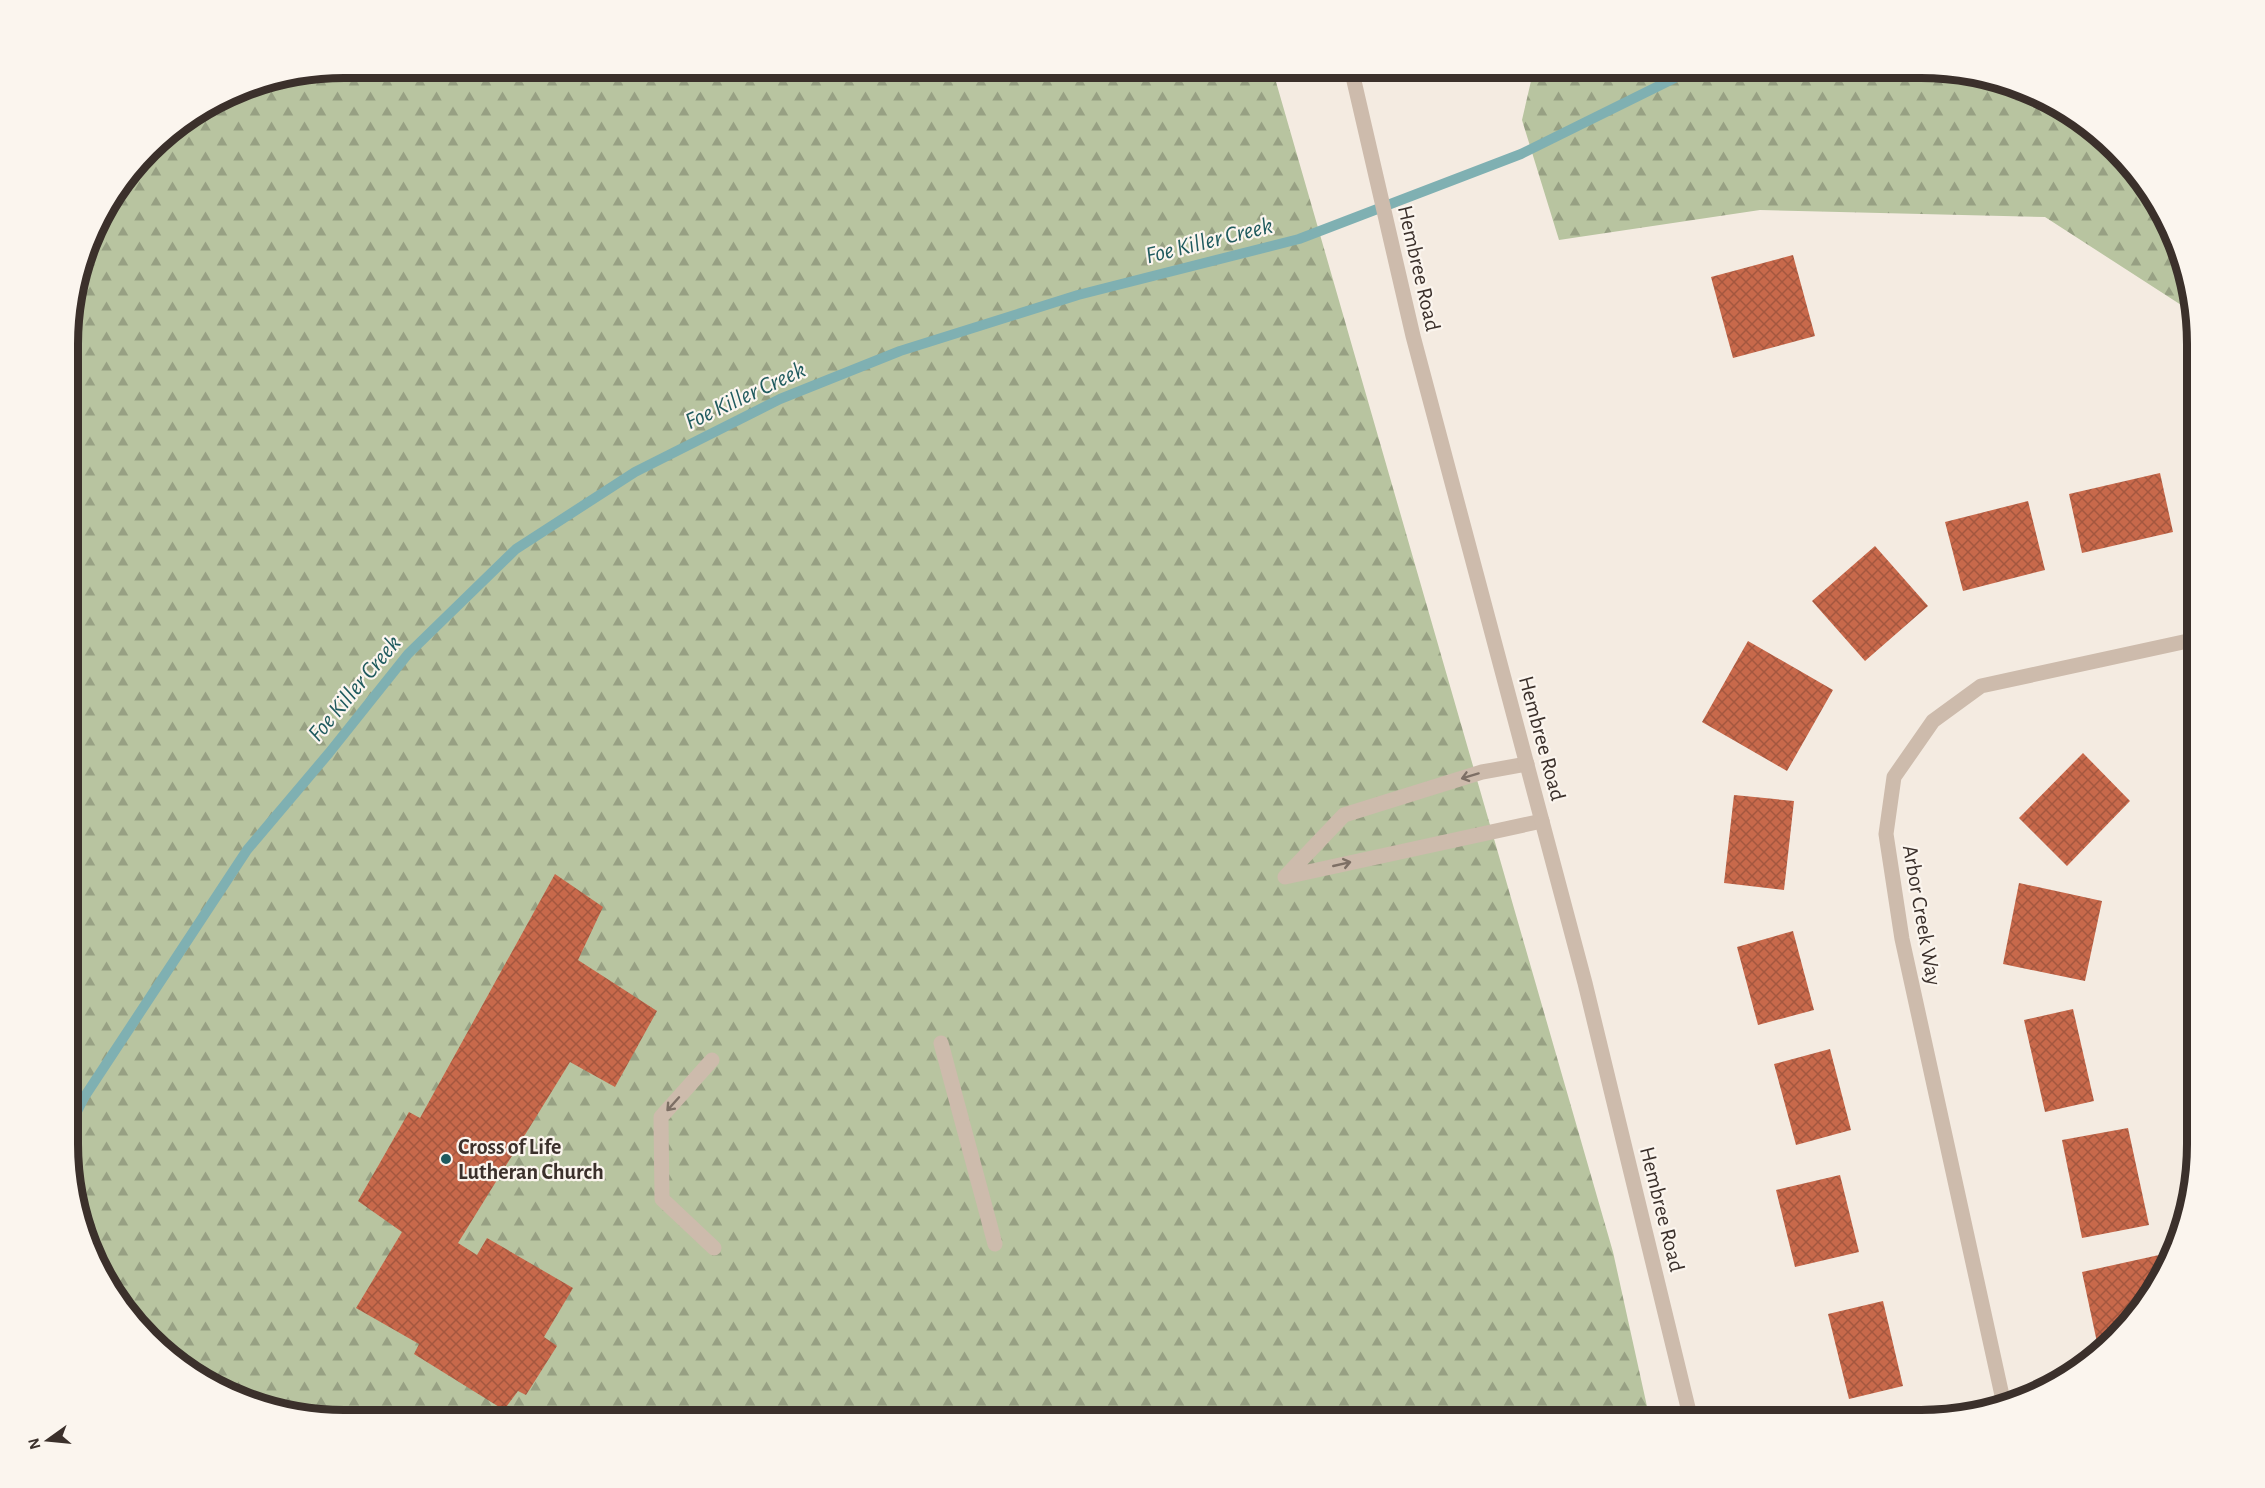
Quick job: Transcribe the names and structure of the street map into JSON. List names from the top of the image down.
{
  "streets": {
    "street": ["Hembree Road", "Arbor Creek Way"]
  },
  "water": ["Foe Killer Creek"],
  "places": ["Cross of Life Lutheran Church"],
  "north": "left"
}
